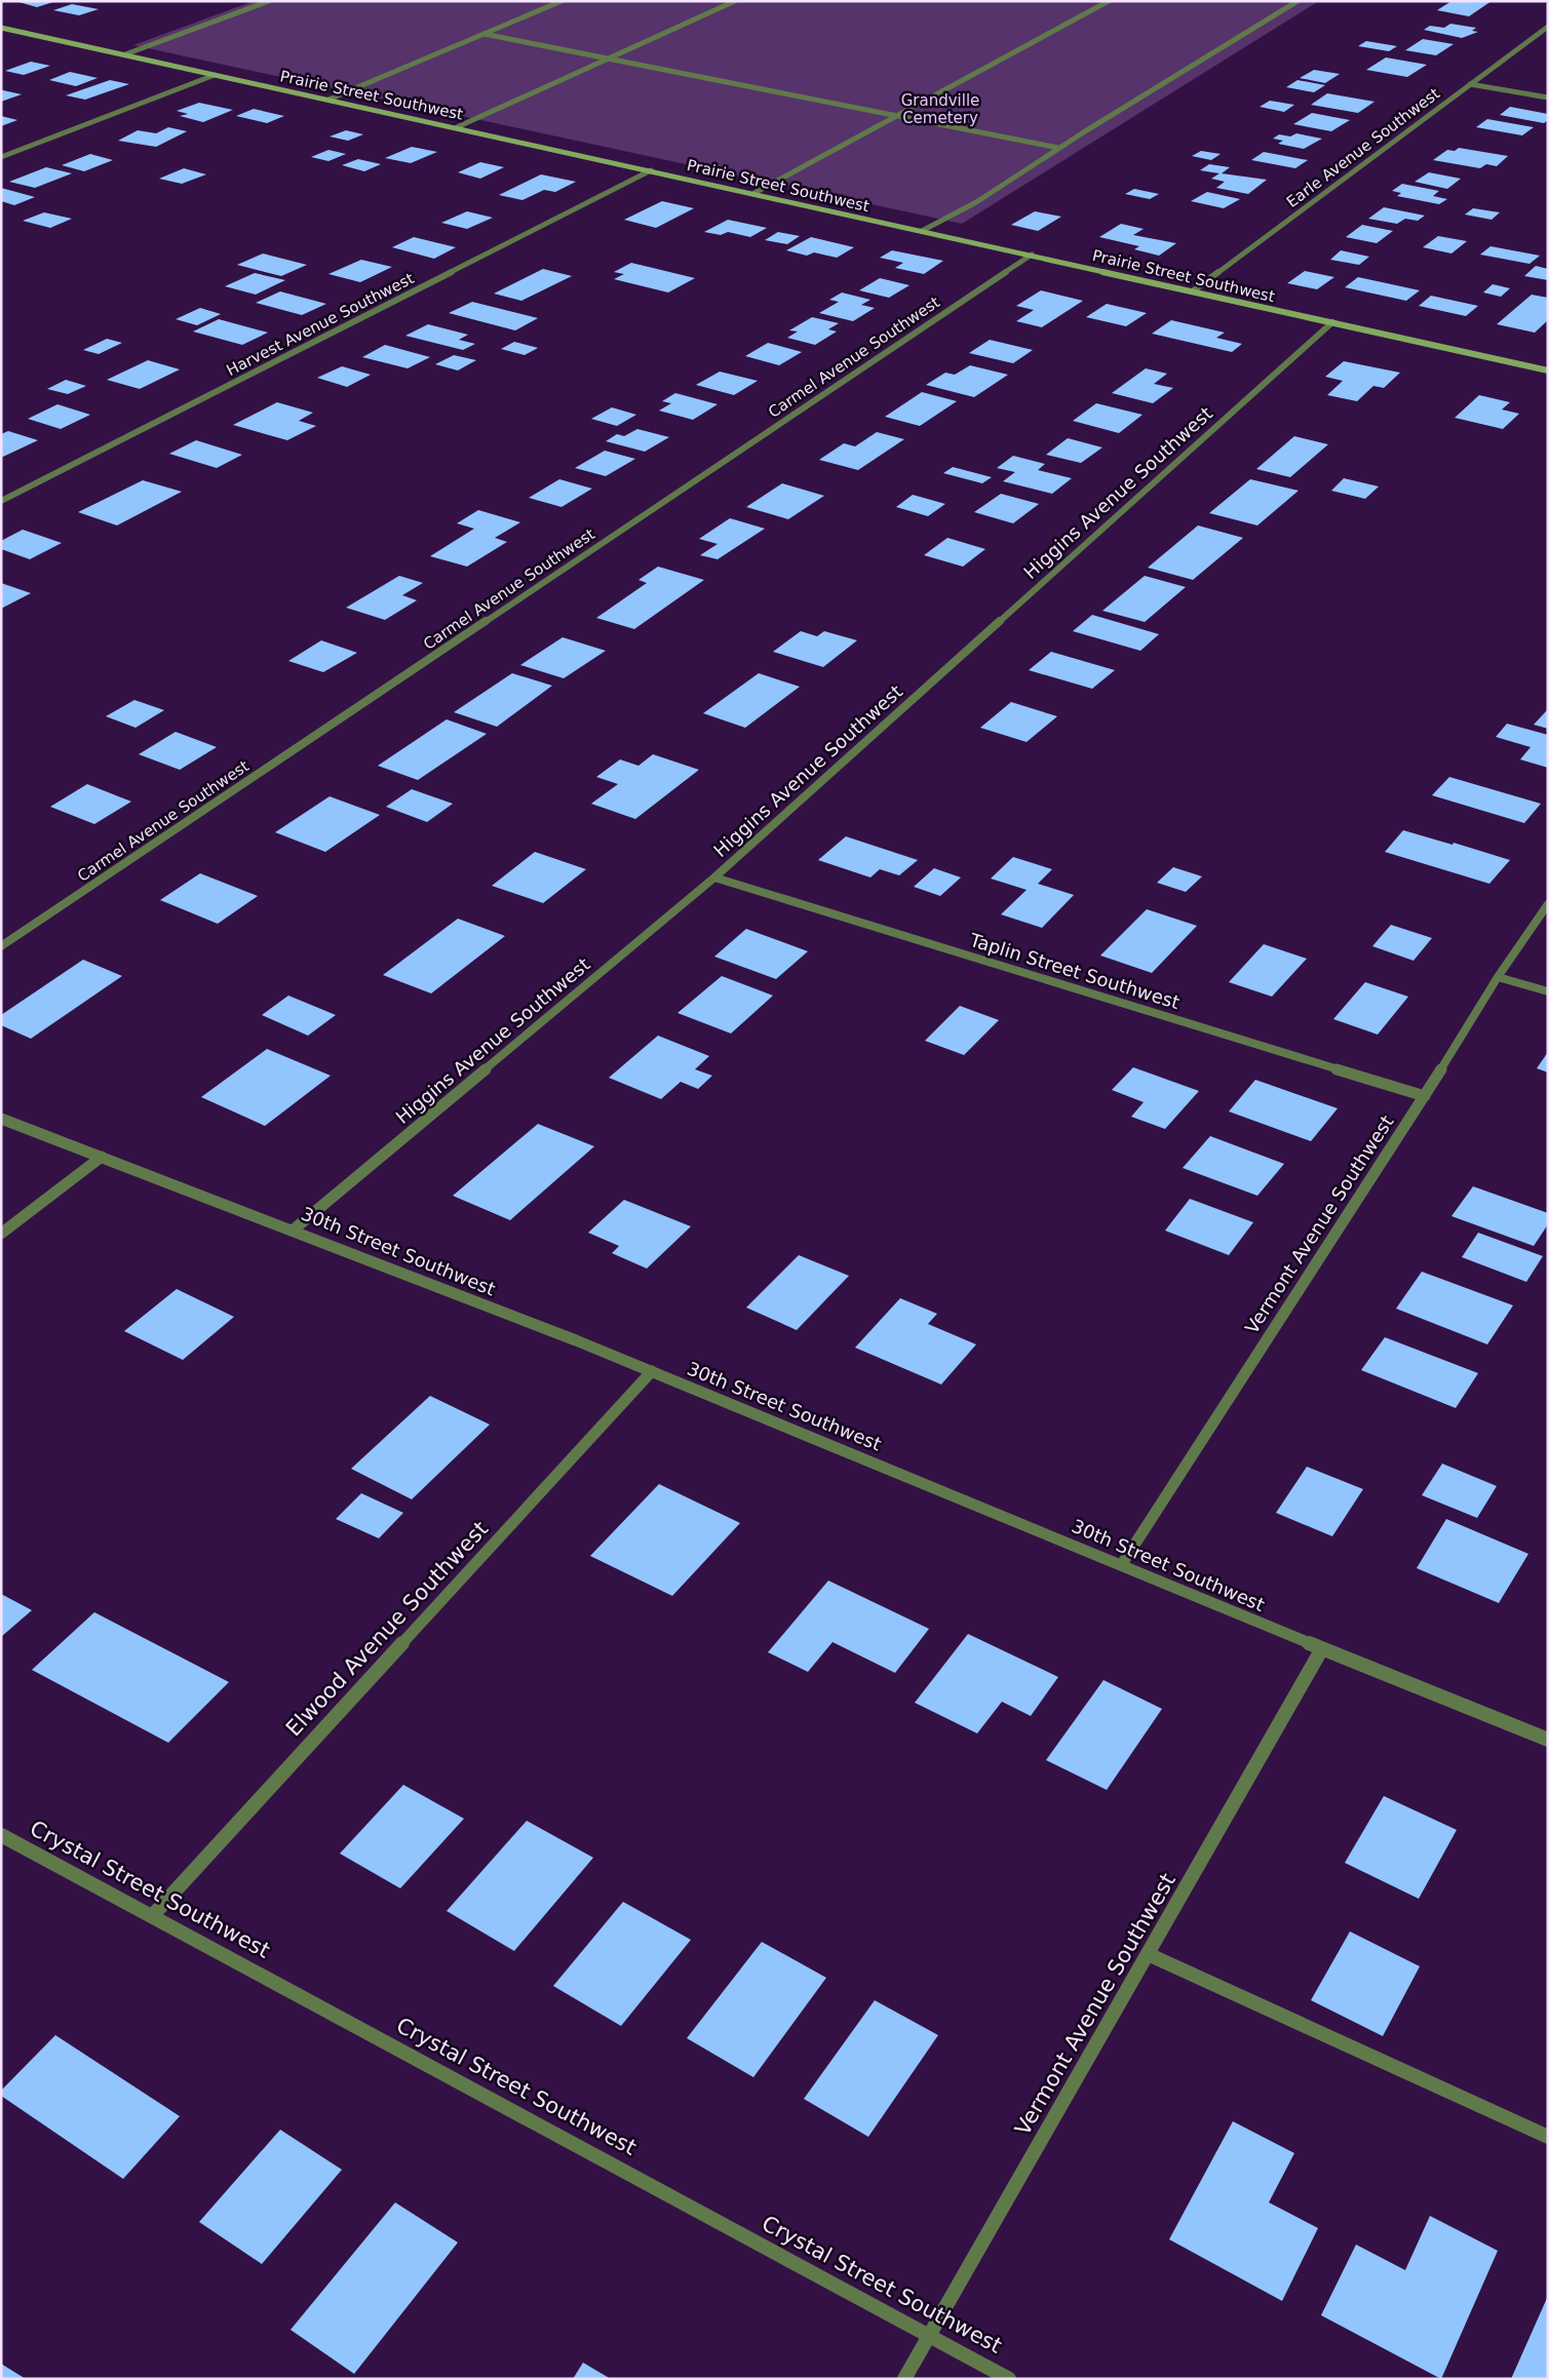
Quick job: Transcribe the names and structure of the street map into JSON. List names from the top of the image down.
{
  "streets": {
    "street": [
      "Prairie Street Southwest",
      "Earle Avenue Southwest",
      "Harvest Avenue Southwest",
      "Carmel Avenue Southwest",
      "Higgins Avenue Southwest",
      "Taplin Street Southwest",
      "Vermont Avenue Southwest",
      "30th Street Southwest",
      "Elwood Avenue Southwest",
      "Crystal Street Southwest"
    ]
  },
  "crossings": [
    ["Prairie Street Southwest", "Earle Avenue Southwest"],
    ["Prairie Street Southwest", "Harvest Avenue Southwest"],
    ["Prairie Street Southwest", "Carmel Avenue Southwest"],
    ["Prairie Street Southwest", "Higgins Avenue Southwest"],
    ["Higgins Avenue Southwest", "Taplin Street Southwest"],
    ["Higgins Avenue Southwest", "30th Street Southwest"],
    ["Taplin Street Southwest", "Vermont Avenue Southwest"],
    ["Vermont Avenue Southwest", "30th Street Southwest"],
    ["Vermont Avenue Southwest", "Crystal Street Southwest"],
    ["30th Street Southwest", "Elwood Avenue Southwest"],
    ["Elwood Avenue Southwest", "Crystal Street Southwest"]
  ],
  "parks": ["Grandville Cemetery"]
}
